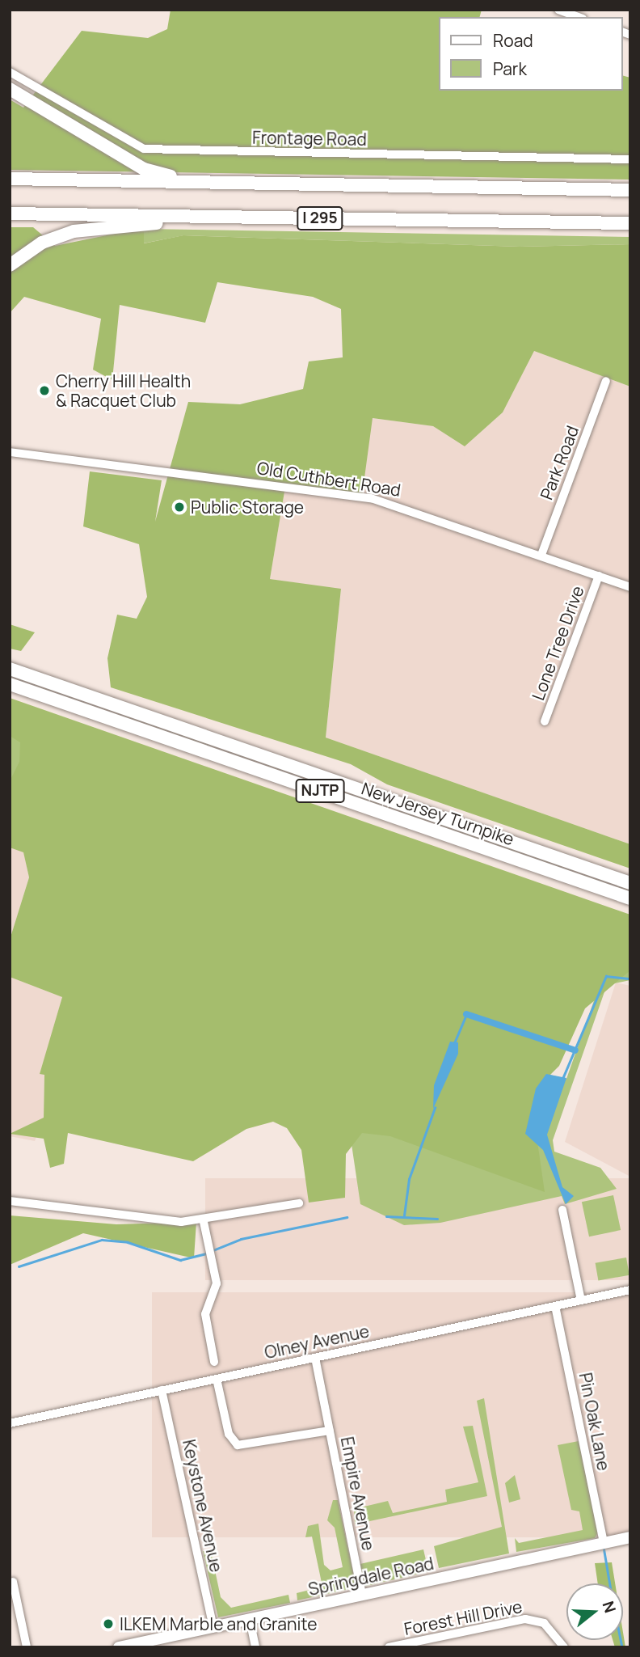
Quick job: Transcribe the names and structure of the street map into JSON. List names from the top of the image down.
{
  "streets": {
    "highway": ["I 295", "NJTP", "New Jersey Turnpike"],
    "main road": ["Springdale Road"],
    "street": [
      "Frontage Road",
      "Park Road",
      "Old Cuthbert Road",
      "Lone Tree Drive",
      "Olney Avenue",
      "Pin Oak Lane",
      "Empire Avenue",
      "Keystone Avenue",
      "Forest Hill Drive"
    ]
  },
  "crossings": [
    ["Park Road", "Old Cuthbert Road"],
    ["Old Cuthbert Road", "Lone Tree Drive"],
    ["Olney Avenue", "Pin Oak Lane"],
    ["Olney Avenue", "Empire Avenue"],
    ["Olney Avenue", "Keystone Avenue"],
    ["Pin Oak Lane", "Springdale Road"],
    ["Empire Avenue", "Springdale Road"],
    ["Keystone Avenue", "Springdale Road"]
  ],
  "places": ["Cherry Hill Health & Racquet Club", "Public Storage", "ILKEM Marble and Granite"],
  "legend": ["Road", "Park"],
  "north": "right"
}
